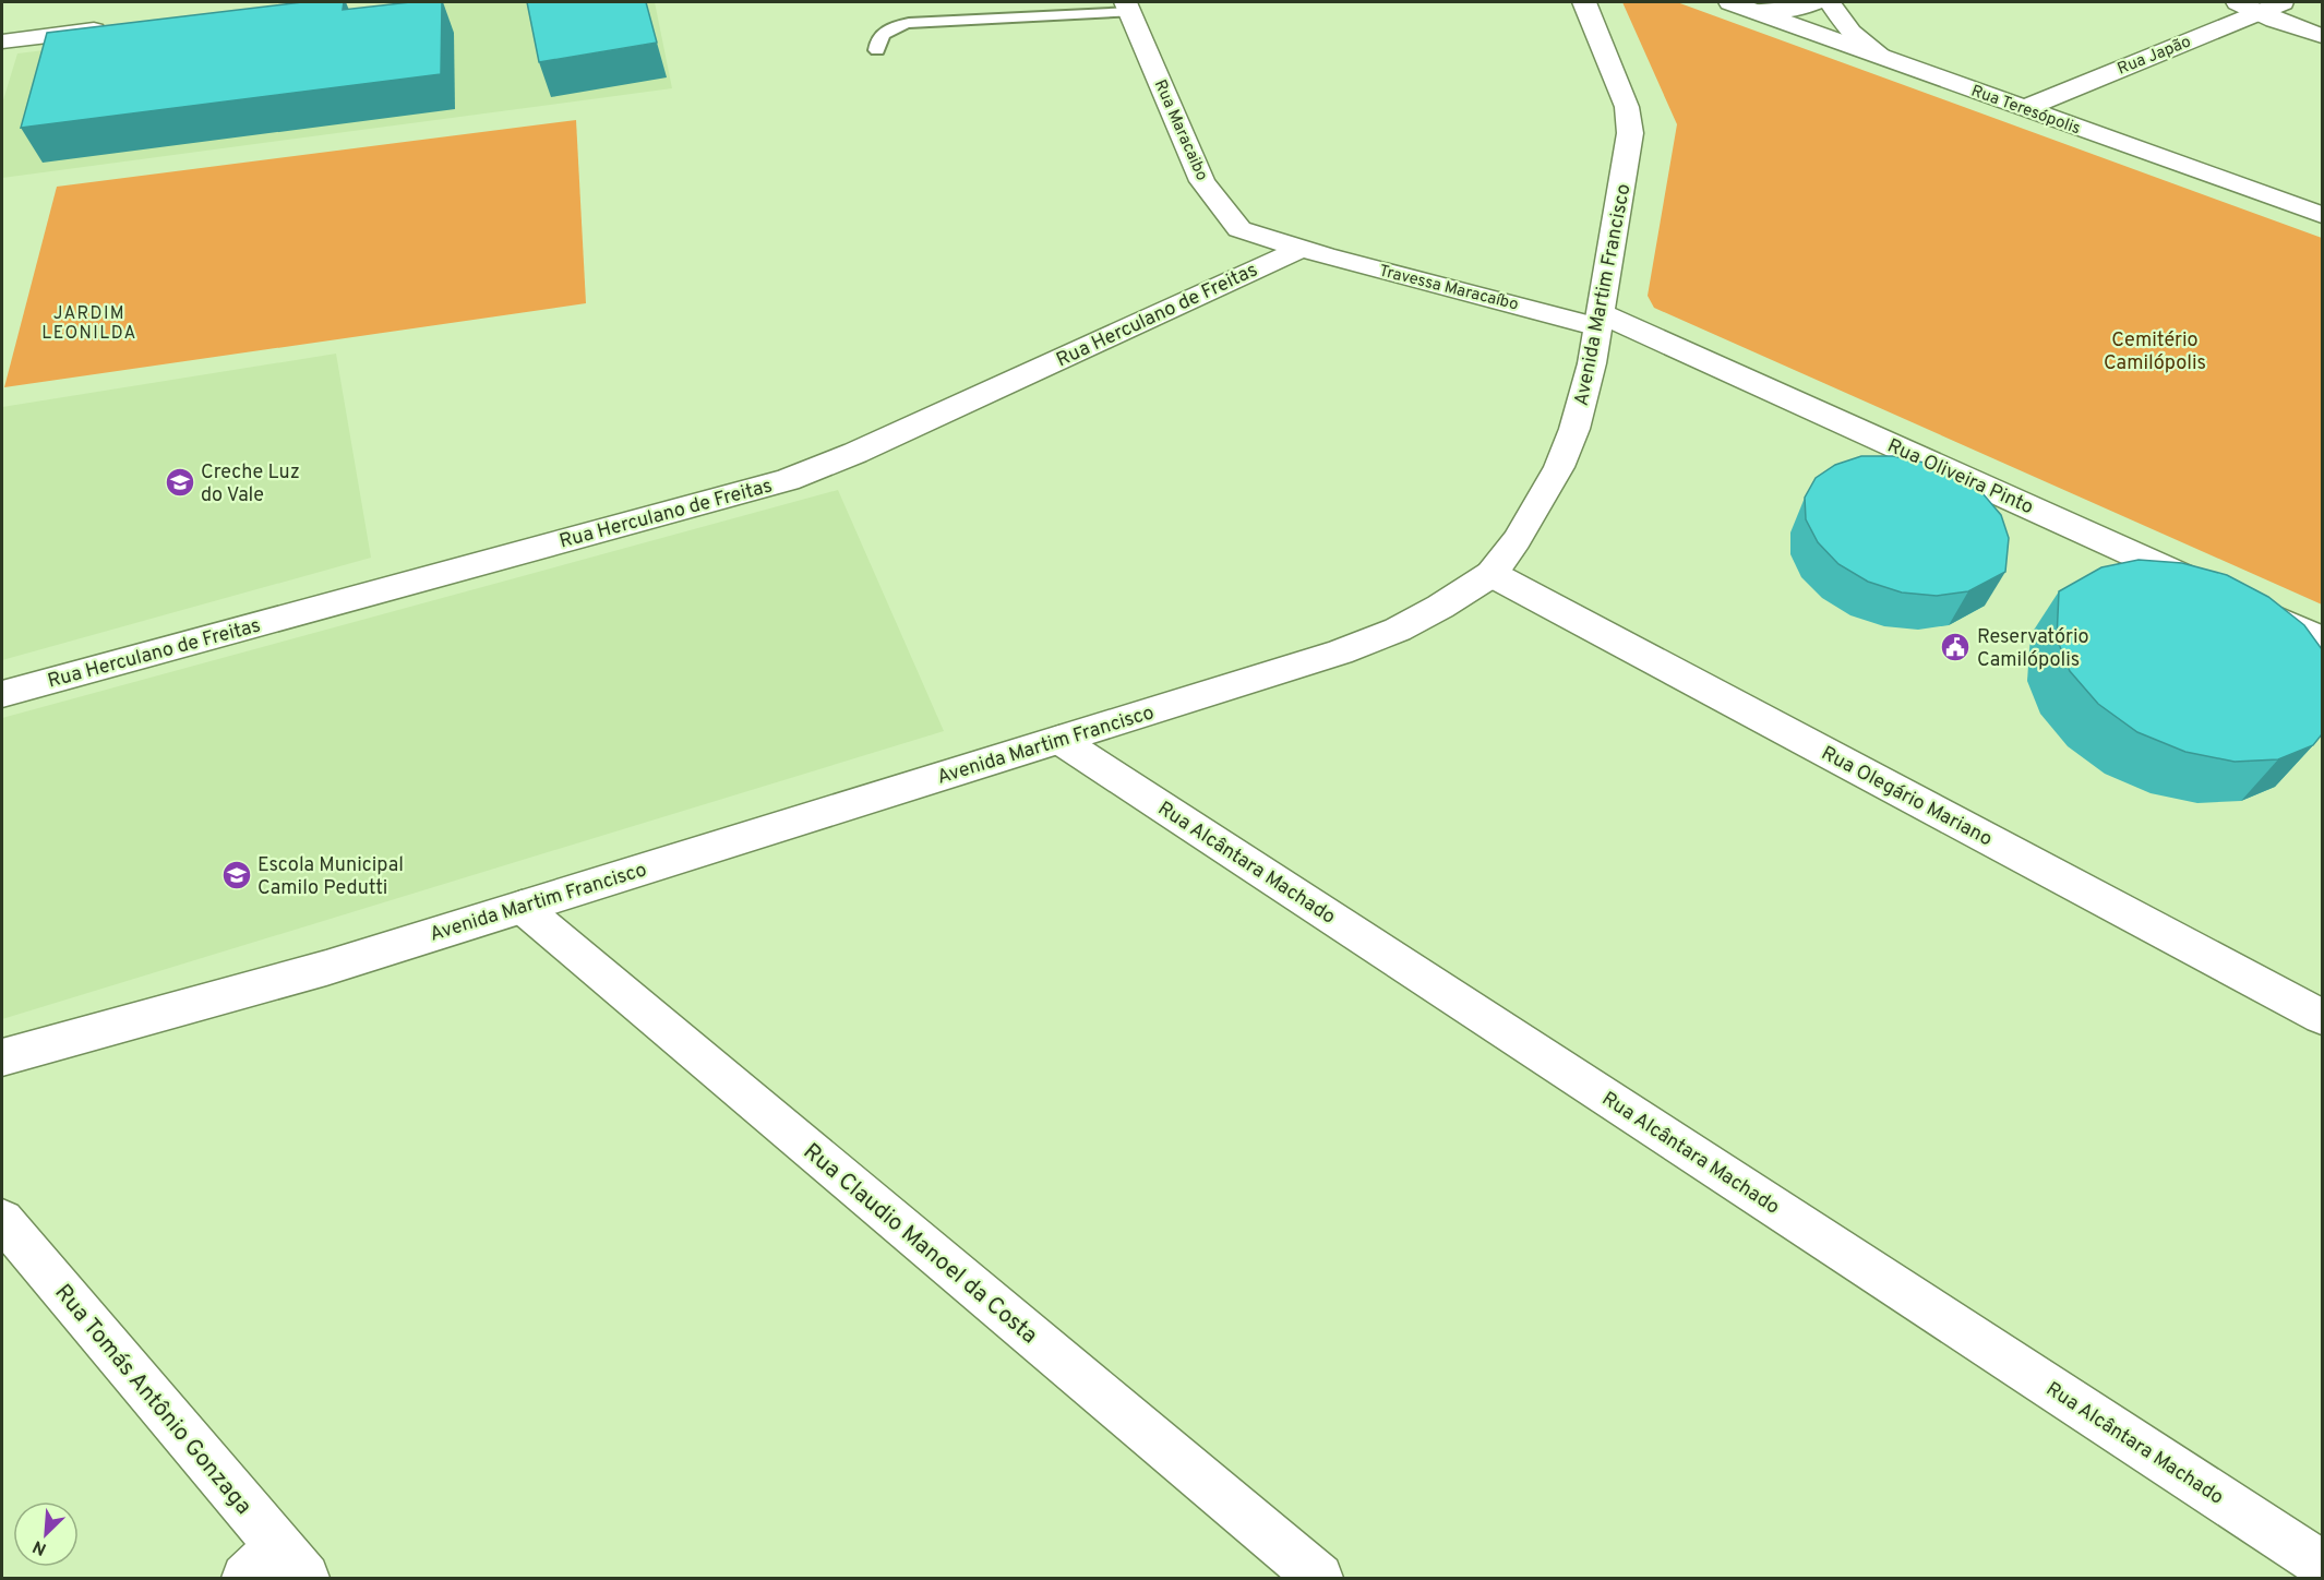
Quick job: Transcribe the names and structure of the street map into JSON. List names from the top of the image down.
{
  "streets": {
    "street": [
      "Rua Japão",
      "Rua Teresópolis",
      "Rua Maracaibo",
      "Travessa Maracaíbo",
      "Avenida Martim Francisco",
      "Rua Herculano de Freitas",
      "Rua Oliveira Pinto",
      "Rua Olegário Mariano",
      "Rua Alcântara Machado",
      "Rua Claudio Manoel da Costa",
      "Rua Tomás Antônio Gonzaga"
    ]
  },
  "crossings": [
    ["Rua Japão", "Rua Teresópolis"],
    ["Rua Maracaibo", "Travessa Maracaíbo"],
    ["Rua Maracaibo", "Rua Herculano de Freitas"],
    ["Travessa Maracaíbo", "Avenida Martim Francisco"],
    ["Travessa Maracaíbo", "Rua Herculano de Freitas"],
    ["Travessa Maracaíbo", "Rua Oliveira Pinto"],
    ["Avenida Martim Francisco", "Rua Oliveira Pinto"],
    ["Avenida Martim Francisco", "Rua Olegário Mariano"],
    ["Avenida Martim Francisco", "Rua Alcântara Machado"],
    ["Avenida Martim Francisco", "Rua Claudio Manoel da Costa"]
  ],
  "districts": ["JARDIM LEONILDA"],
  "parks": ["Cemitério Camilópolis"],
  "places": {
    "school or university": ["Creche Luz do Vale", "Escola Municipal Camilo Pedutti"],
    "public building": ["Reservatório Camilópolis"]
  },
  "north": "bottom left"
}
